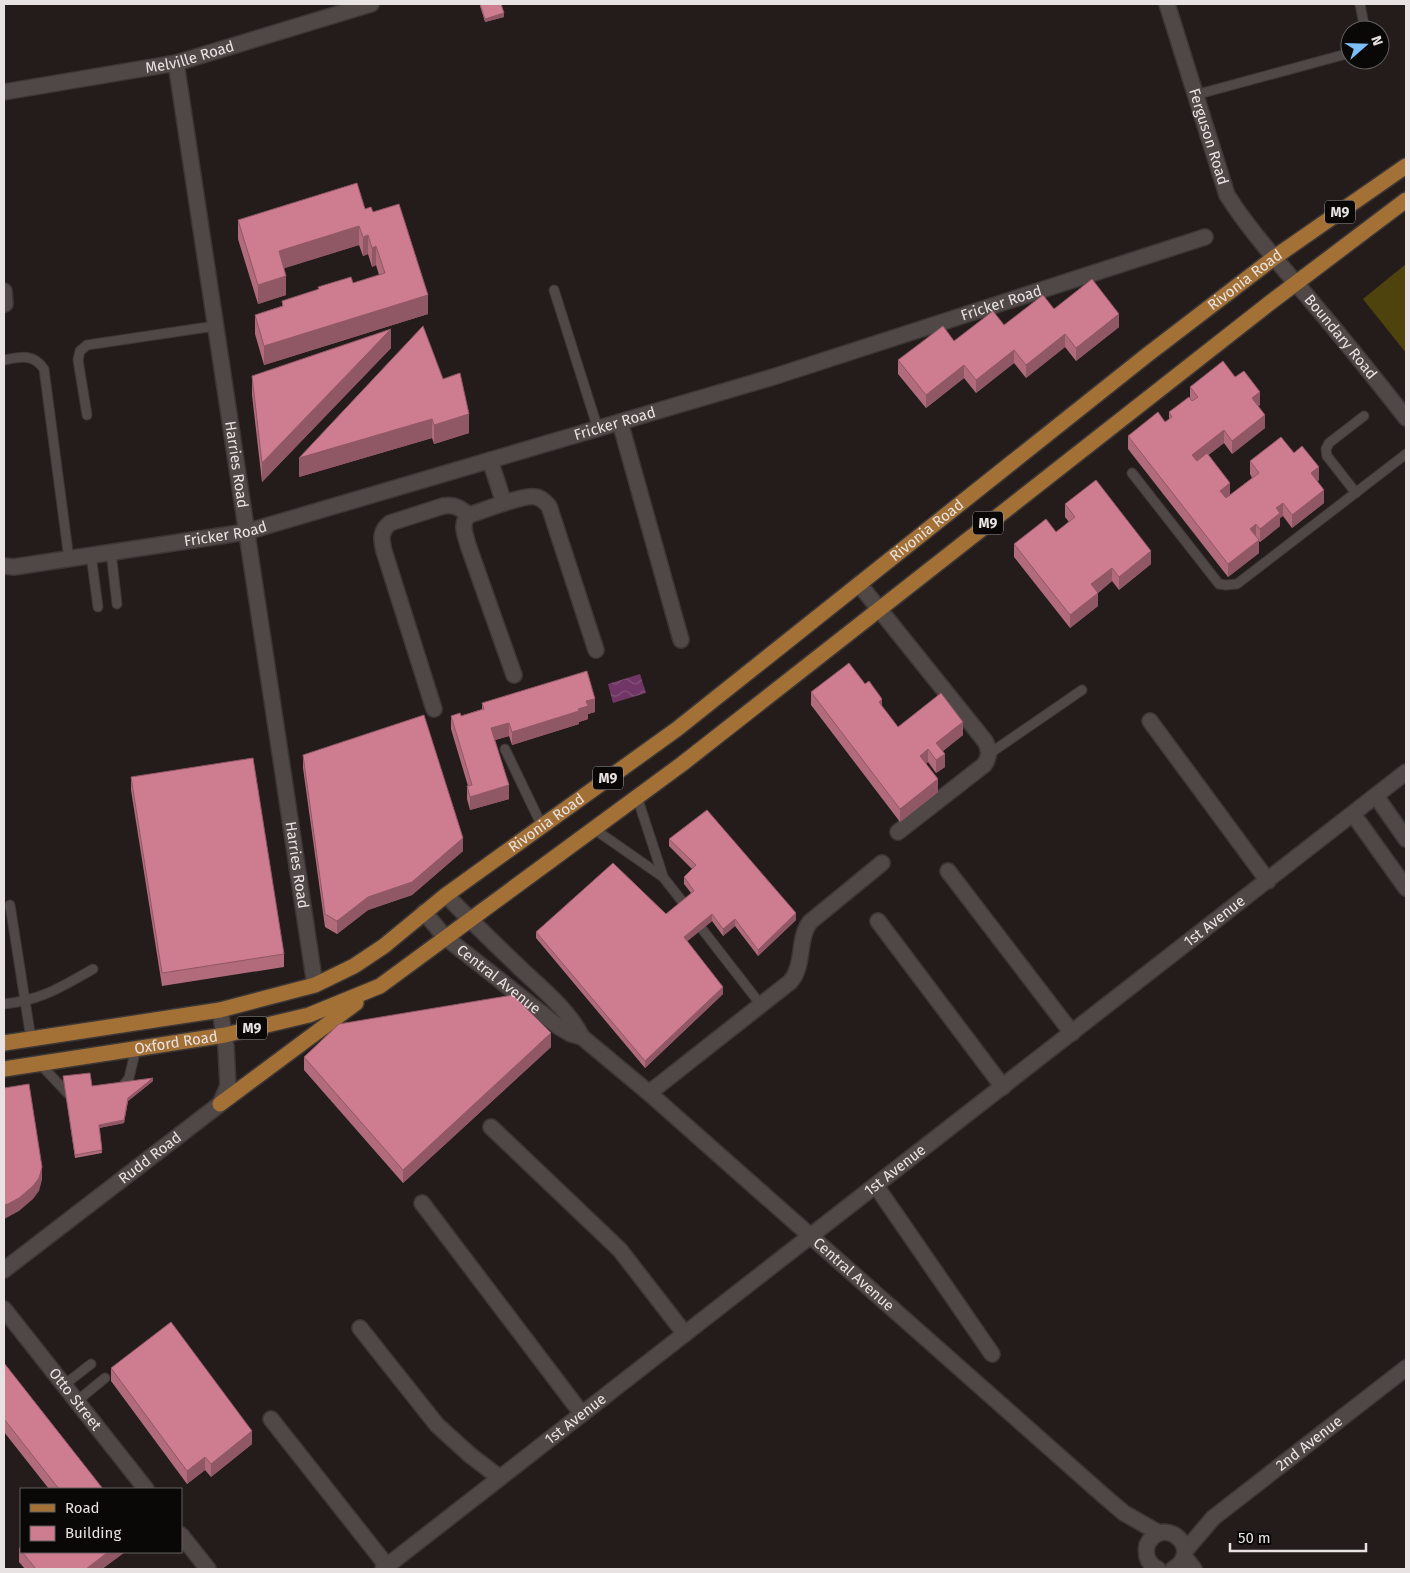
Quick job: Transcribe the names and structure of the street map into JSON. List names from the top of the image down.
{
  "streets": {
    "main road": ["M9", "Rivonia Road", "Oxford Road"],
    "street": [
      "Melville Road",
      "Ferguson Road",
      "Fricker Road",
      "Boundary Road",
      "Harries Road",
      "1st Avenue",
      "Central Avenue",
      "Rudd Road",
      "Otto Street",
      "2nd Avenue"
    ]
  },
  "crossings": [
    ["Melville Road", "Harries Road"],
    ["Ferguson Road", "Rivonia Road"],
    ["Ferguson Road", "Boundary Road"],
    ["Rivonia Road", "Boundary Road"],
    ["Rivonia Road", "Central Avenue"],
    ["Rivonia Road", "Oxford Road"],
    ["Fricker Road", "Harries Road"],
    ["Harries Road", "Oxford Road"],
    ["1st Avenue", "Central Avenue"],
    ["Central Avenue", "Oxford Road"]
  ],
  "legend": ["Road", "Building"],
  "scale_bar": "50 m",
  "north": "right"
}
